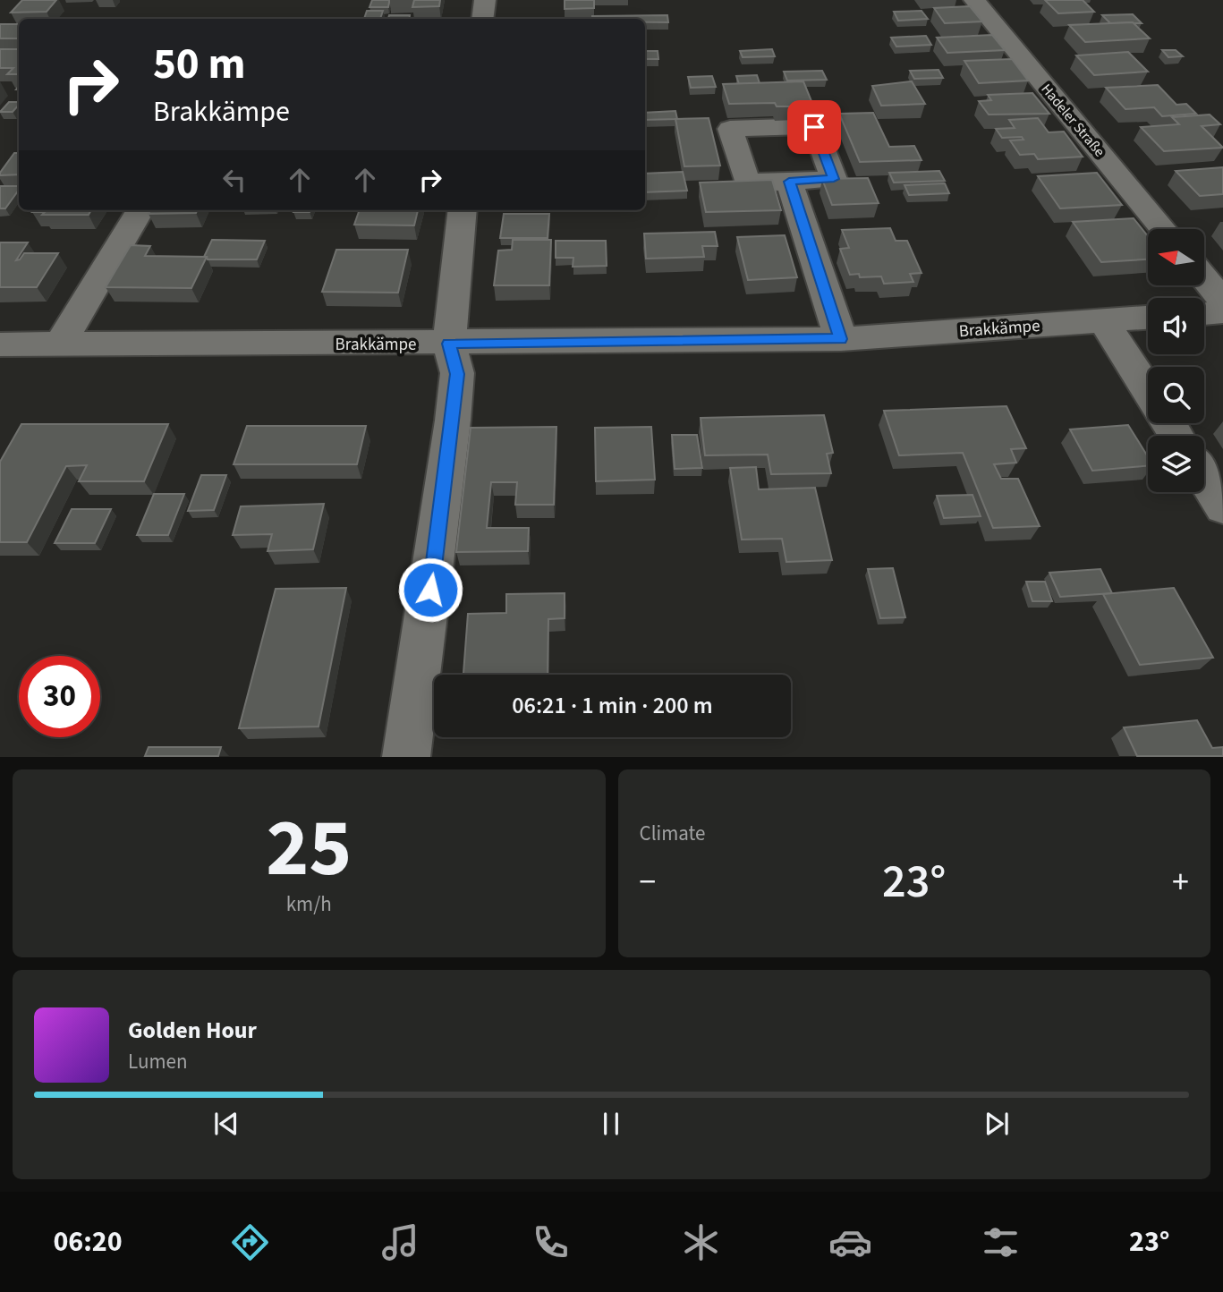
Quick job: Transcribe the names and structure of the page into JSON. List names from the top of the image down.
{
  "streets": {
    "street": ["Hadeler Straße", "Brakkämpe"]
  },
  "north": "left",
  "page": {
    "turn": ["50 m", "Brakkämpe"],
    "limit": "30",
    "trip": "06:21 · 1 min · 200 m",
    "tile": [
      ["25", "km/h"],
      "Climate"
    ],
    "heat": ["−", "23°", "+"],
    "song": ["Golden Hour", "Lumen"],
    "tabs": ["06:20", "23°"]
  }
}
